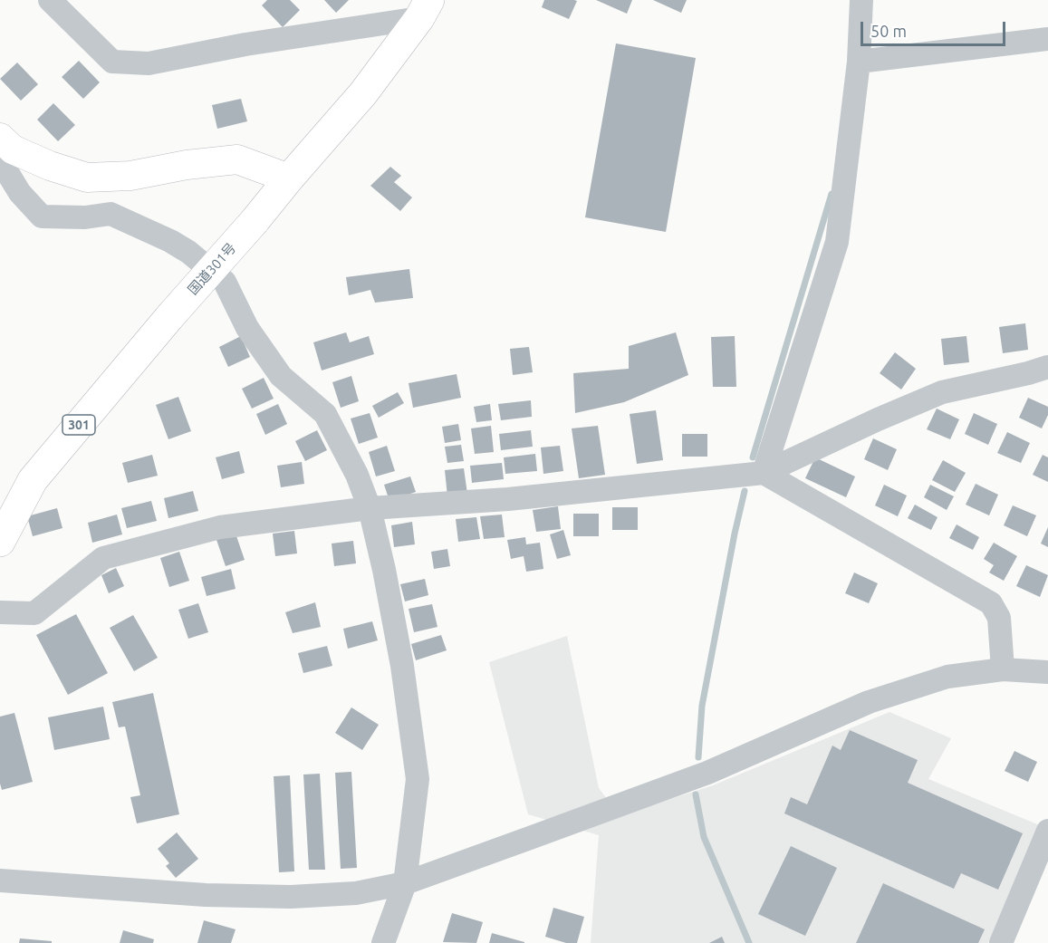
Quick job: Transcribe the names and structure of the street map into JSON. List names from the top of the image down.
{
  "streets": {
    "highway": ["国道301号", "301"]
  },
  "scale_bar": "50 m"
}
